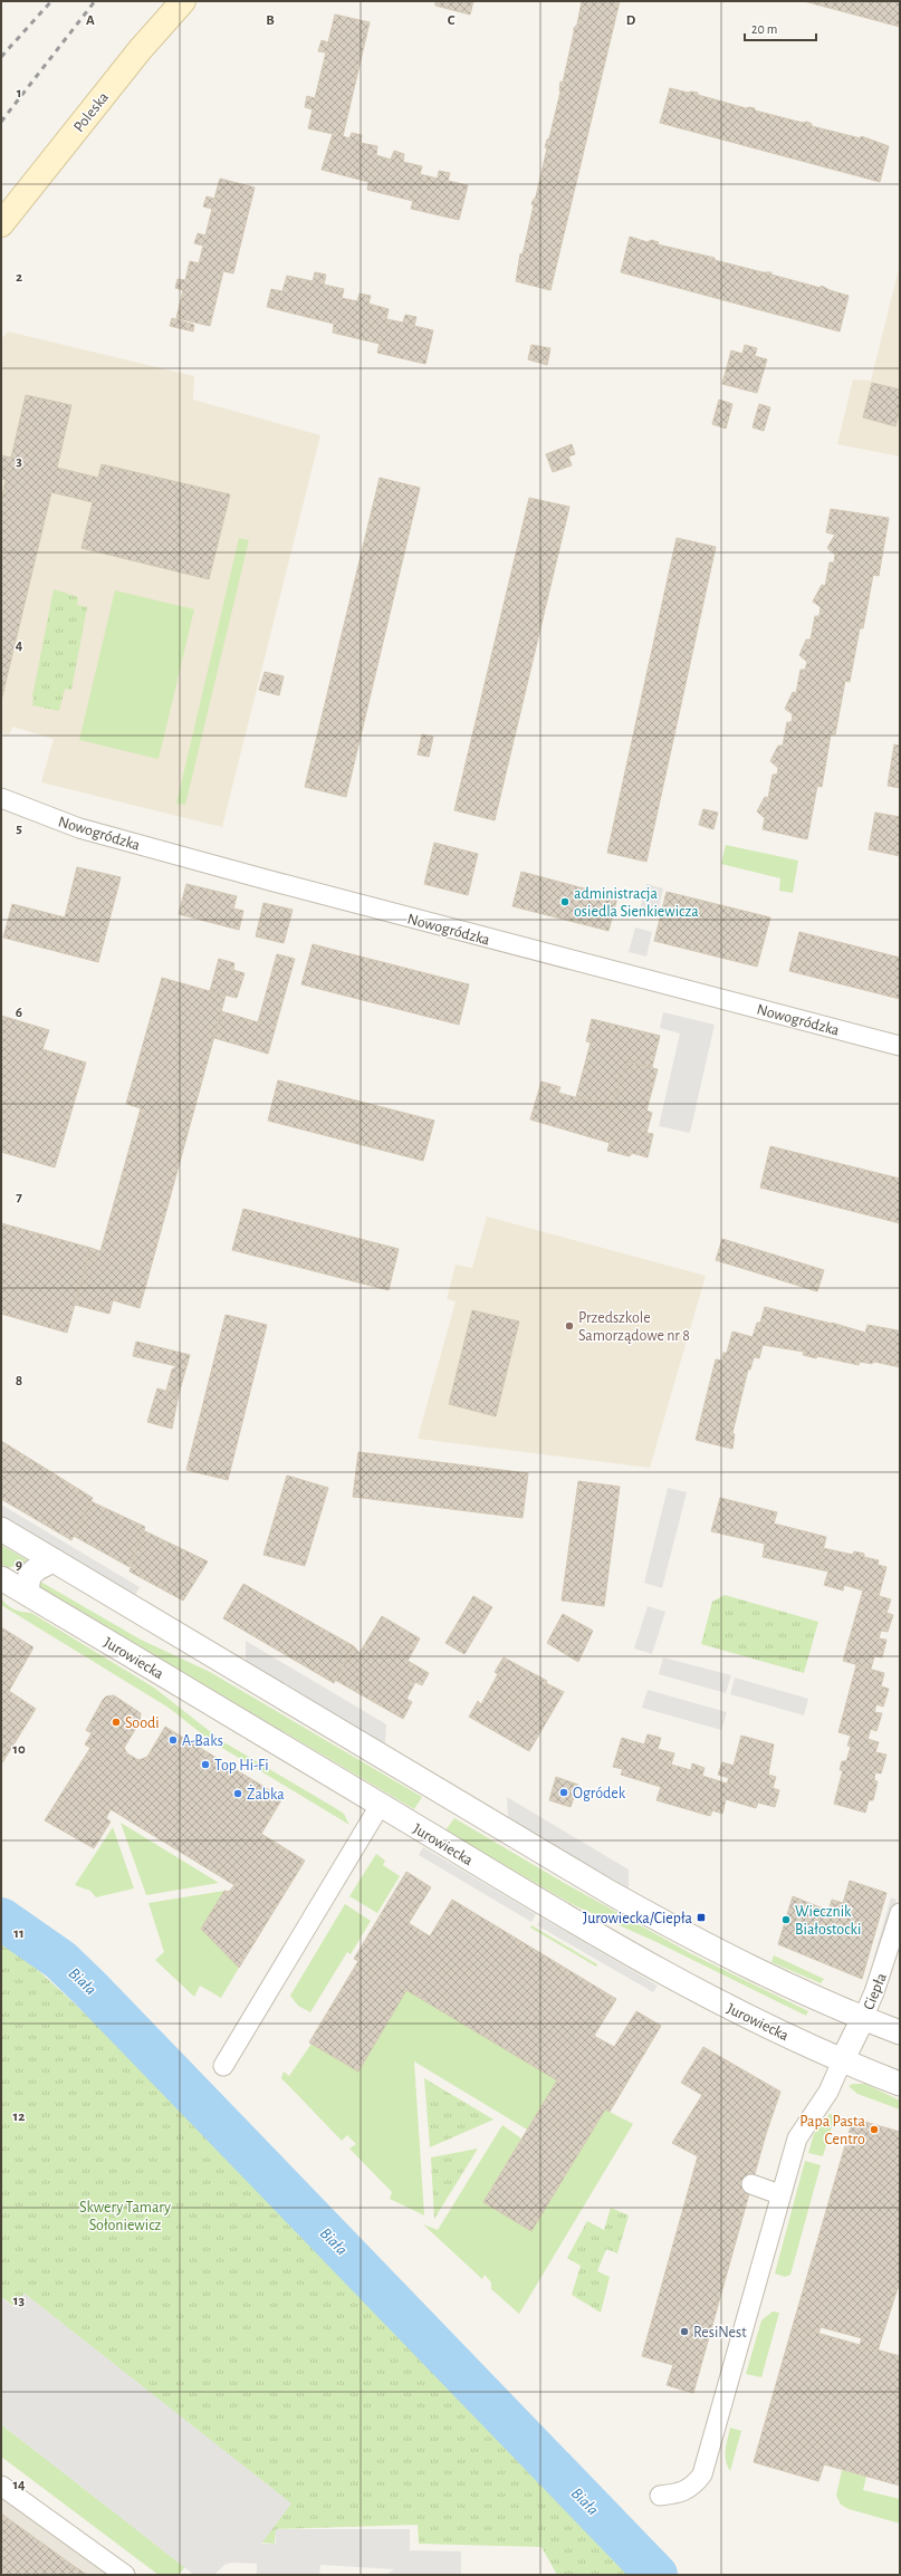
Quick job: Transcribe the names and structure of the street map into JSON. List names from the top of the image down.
{
  "streets": {
    "main road": ["Poleska"],
    "street": ["Nowogródzka", "Jurowiecka", "Ciepła"]
  },
  "water": ["Biała"],
  "parks": ["Skwery Tamary Sołoniewicz"],
  "places": {
    "other": [
      "administracja osiedla Sienkiewicza",
      "Przedszkole Samorządowe nr 8",
      "Soodi",
      "A-Baks",
      "Top Hi-Fi",
      "Ogródek",
      "Żabka",
      "Wiecznik Białostocki",
      "Papa Pasta Centro",
      "ResiNest"
    ],
    "transit": ["Jurowiecka/Ciepła"]
  },
  "scale_bar": "20 m",
  "grid": {
    "columns": [
      "A",
      "B",
      "C",
      "D"
    ],
    "rows": [
      "1",
      "2",
      "3",
      "4",
      "5",
      "6",
      "7",
      "8",
      "9",
      "10",
      "11",
      "12",
      "13",
      "14"
    ]
  }
}
